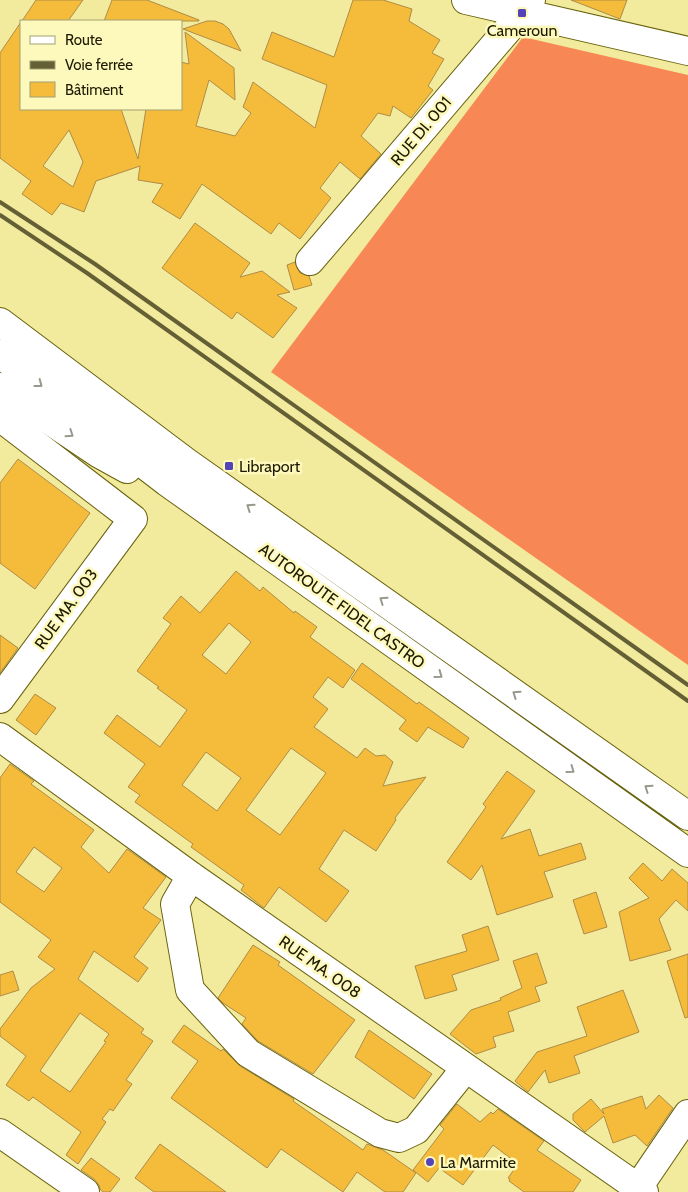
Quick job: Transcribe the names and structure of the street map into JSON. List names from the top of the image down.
{
  "streets": {
    "main road": [
      "RUE DI. 001",
      "AUTOROUTE FIDEL CASTRO",
      "RUE MA. 003",
      "RUE MA. 008"
    ]
  },
  "places": {
    "transit": ["Cameroun", "Libraport"],
    "other": ["La Marmite"]
  },
  "legend": ["Route", "Voie ferrée", "Bâtiment"]
}
